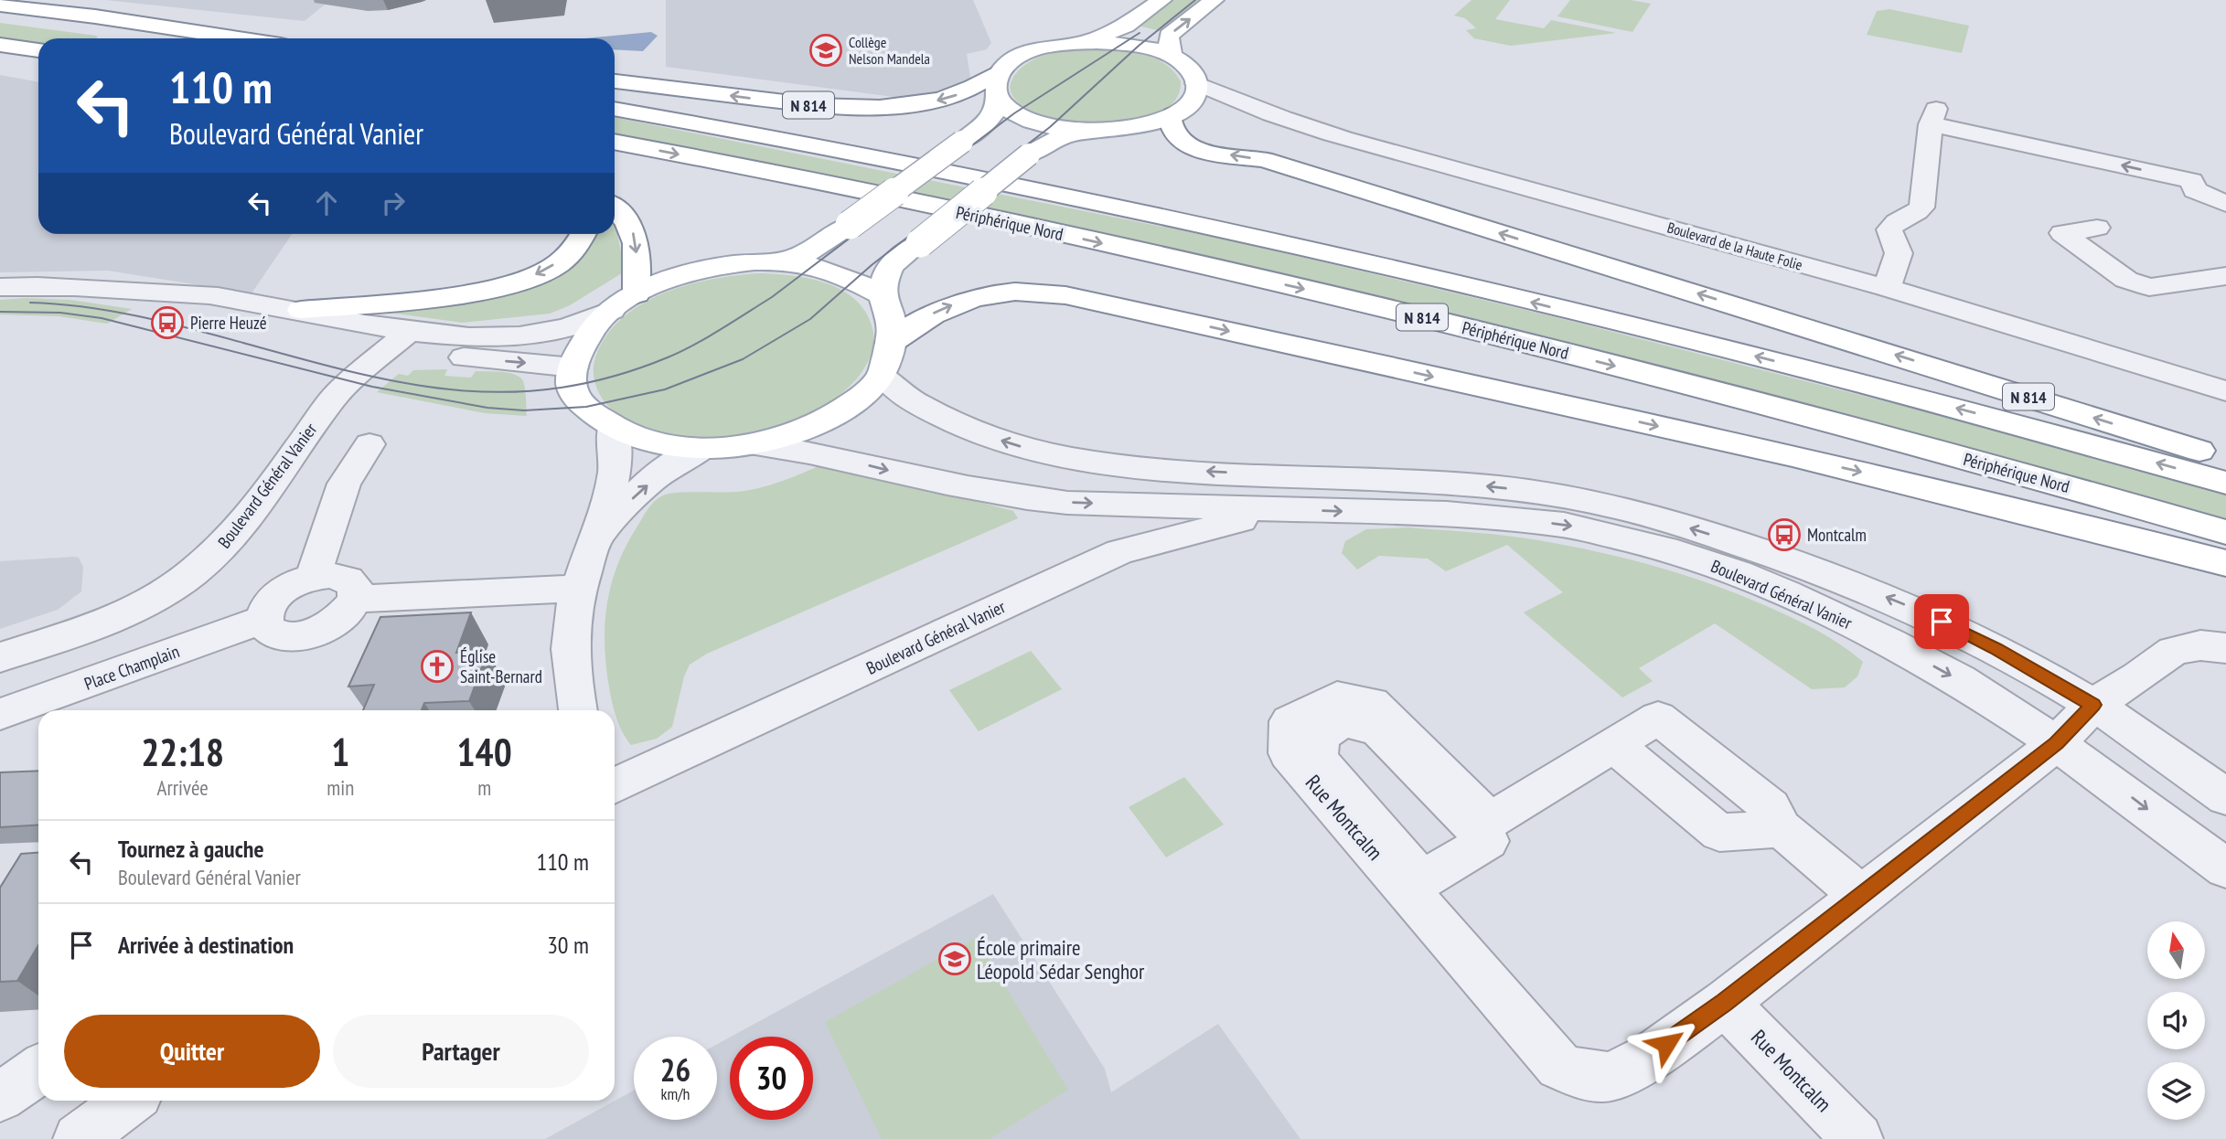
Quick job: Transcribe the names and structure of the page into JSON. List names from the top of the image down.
{
  "streets": {
    "main road": ["N 814", "Périphérique Nord"],
    "street": [
      "Boulevard de la Haute Folie",
      "Boulevard Général Vanier",
      "Place Champlain",
      "Rue Montcalm"
    ]
  },
  "crossings": [
    ["N 814", "Périphérique Nord"],
    ["N 814", "Boulevard de la Haute Folie"],
    ["Boulevard Général Vanier", "Rue Montcalm"]
  ],
  "places": {
    "school or university": ["Collège Nelson Mandela", "École primaire Léopold Sédar Senghor"],
    "bus stop": ["Pierre Heuzé", "Montcalm"],
    "church": ["Église Saint-Bernard"]
  },
  "north": "top",
  "page": {
    "turn": ["110 m", "Boulevard Général Vanier"],
    "eta": [
      "22:18",
      "Arrivée",
      "1",
      "min",
      "140",
      "m"
    ],
    "list": [
      {
        "name": "Tournez à gauche",
        "note": "Boulevard Général Vanier",
        "value": "110 m"
      },
      {
        "name": "Arrivée à destination",
        "value": "30 m"
      }
    ],
    "buttons": ["Quitter", "Partager"],
    "speed": "26 km/h",
    "limit": "30"
  }
}
